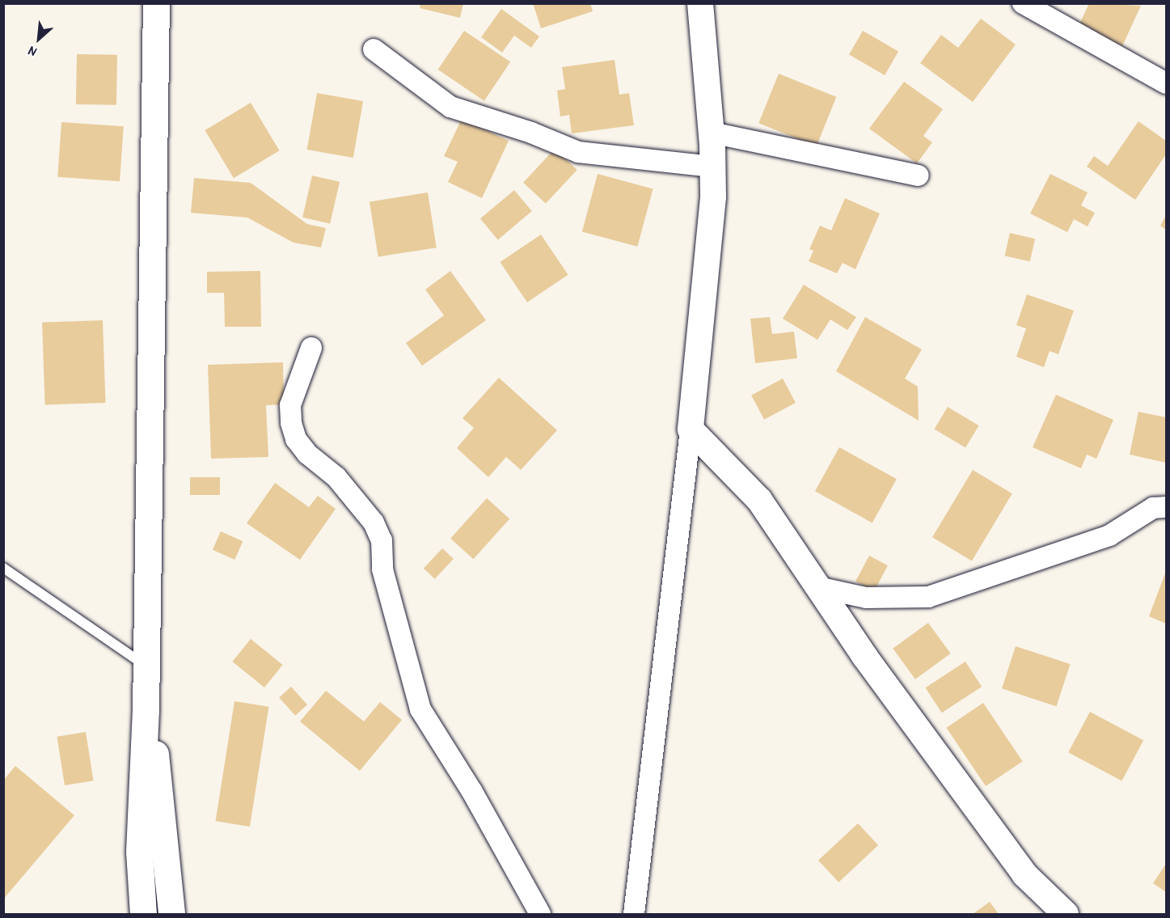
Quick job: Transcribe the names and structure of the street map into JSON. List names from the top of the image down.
{
  "north": "bottom left"
}
